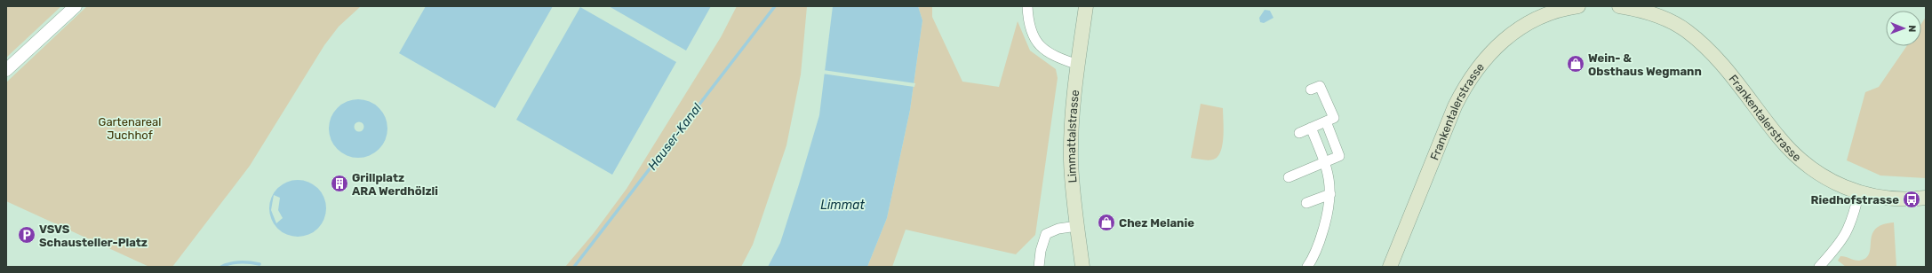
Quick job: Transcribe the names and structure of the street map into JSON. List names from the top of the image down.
{
  "streets": {
    "main road": ["Frankentalerstrasse", "Limmattalstrasse"]
  },
  "water": ["Hauser-Kanal", "Limmat"],
  "parks": ["Gartenareal Juchhof"],
  "places": {
    "shop": ["Wein- & Obsthaus Wegmann", "Chez Melanie"],
    "building": ["Grillplatz ARA Werdhölzli"],
    "bus stop": ["Riedhofstrasse"],
    "parking": ["VSVS Schausteller-Platz"]
  },
  "north": "right"
}
